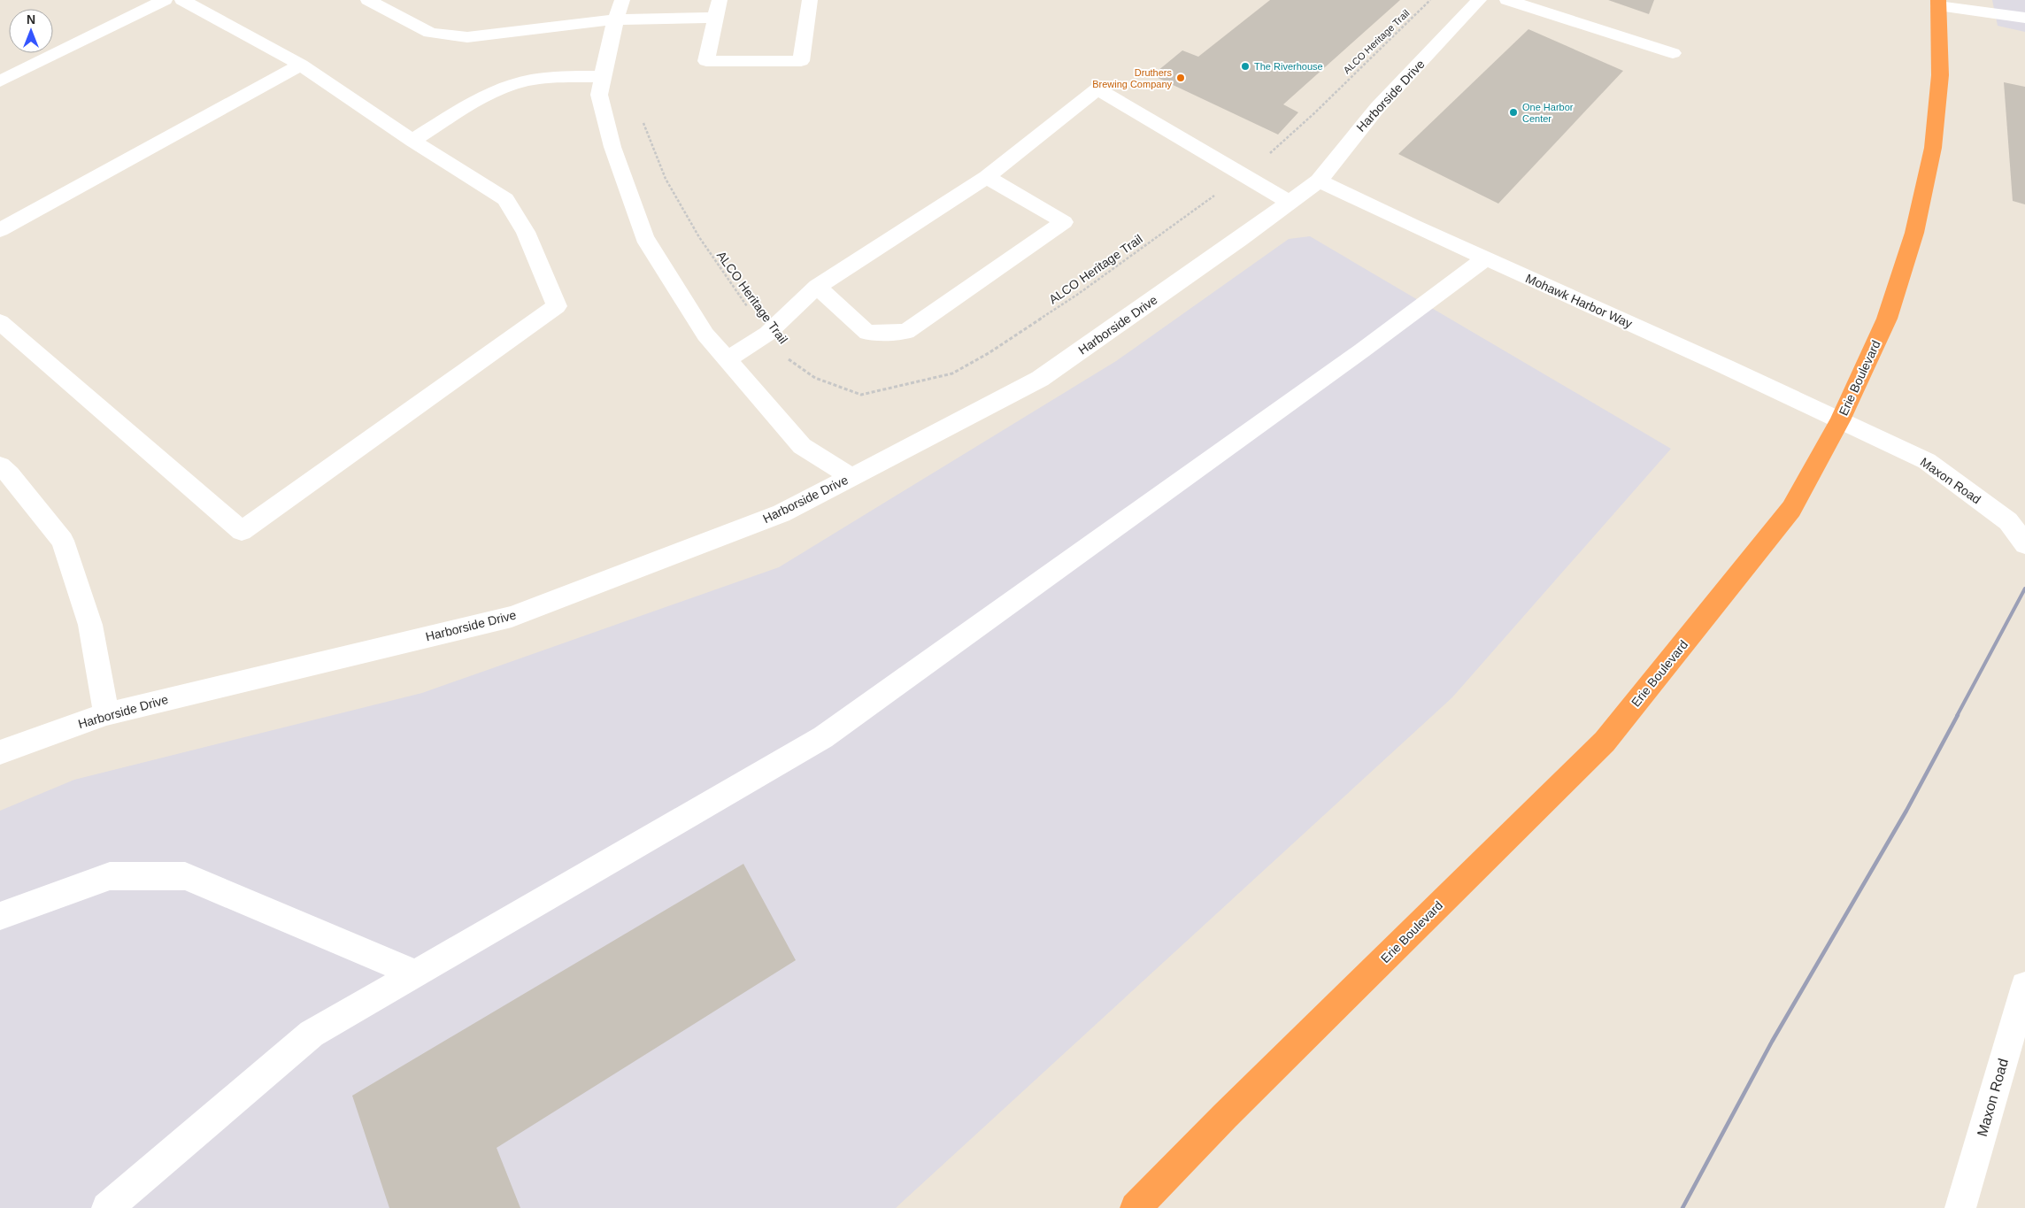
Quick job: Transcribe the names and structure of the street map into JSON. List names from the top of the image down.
{
  "streets": {
    "highway": ["Erie Boulevard"],
    "street": ["Harborside Drive", "Mohawk Harbor Way", "Maxon Road"],
    "path": ["ALCO Heritage Trail"]
  },
  "crossings": [
    ["Harborside Drive", "Mohawk Harbor Way"],
    ["Mohawk Harbor Way", "Erie Boulevard"],
    ["Mohawk Harbor Way", "Maxon Road"],
    ["Erie Boulevard", "Maxon Road"]
  ],
  "places": ["The Riverhouse", "Druthers Brewing Company", "One Harbor Center"],
  "north": "top"
}
